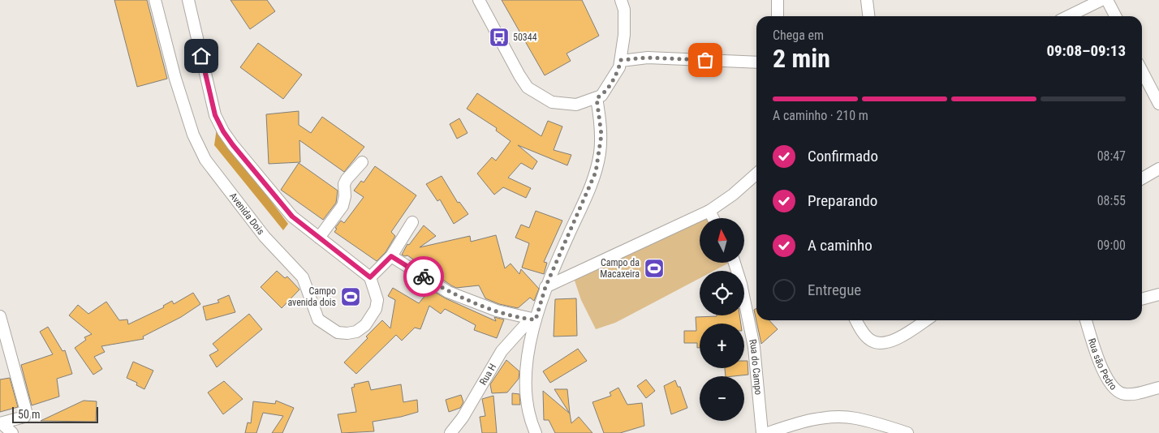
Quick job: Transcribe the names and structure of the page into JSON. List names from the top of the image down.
{
  "streets": {
    "street": [
      "Avenida Dois",
      "Rua são Pedro",
      "Rua do Campo",
      "Rua H"
    ]
  },
  "places": {
    "bus stop": ["50344"],
    "sports": ["Campo da Macaxeira", "Campo avenida dois"]
  },
  "scale_bar": "50 m",
  "north": "top",
  "page": {
    "heading": ["2 min", "Chega em", "09:08–09:13"],
    "bar": "A caminho · 210 m",
    "list": [
      ["Confirmado", "08:47"],
      ["Preparando", "08:55"],
      ["A caminho", "09:00"],
      "Entregue"
    ],
    "map_buttons": ["+", "−"],
    "scale": "50 m"
  }
}
